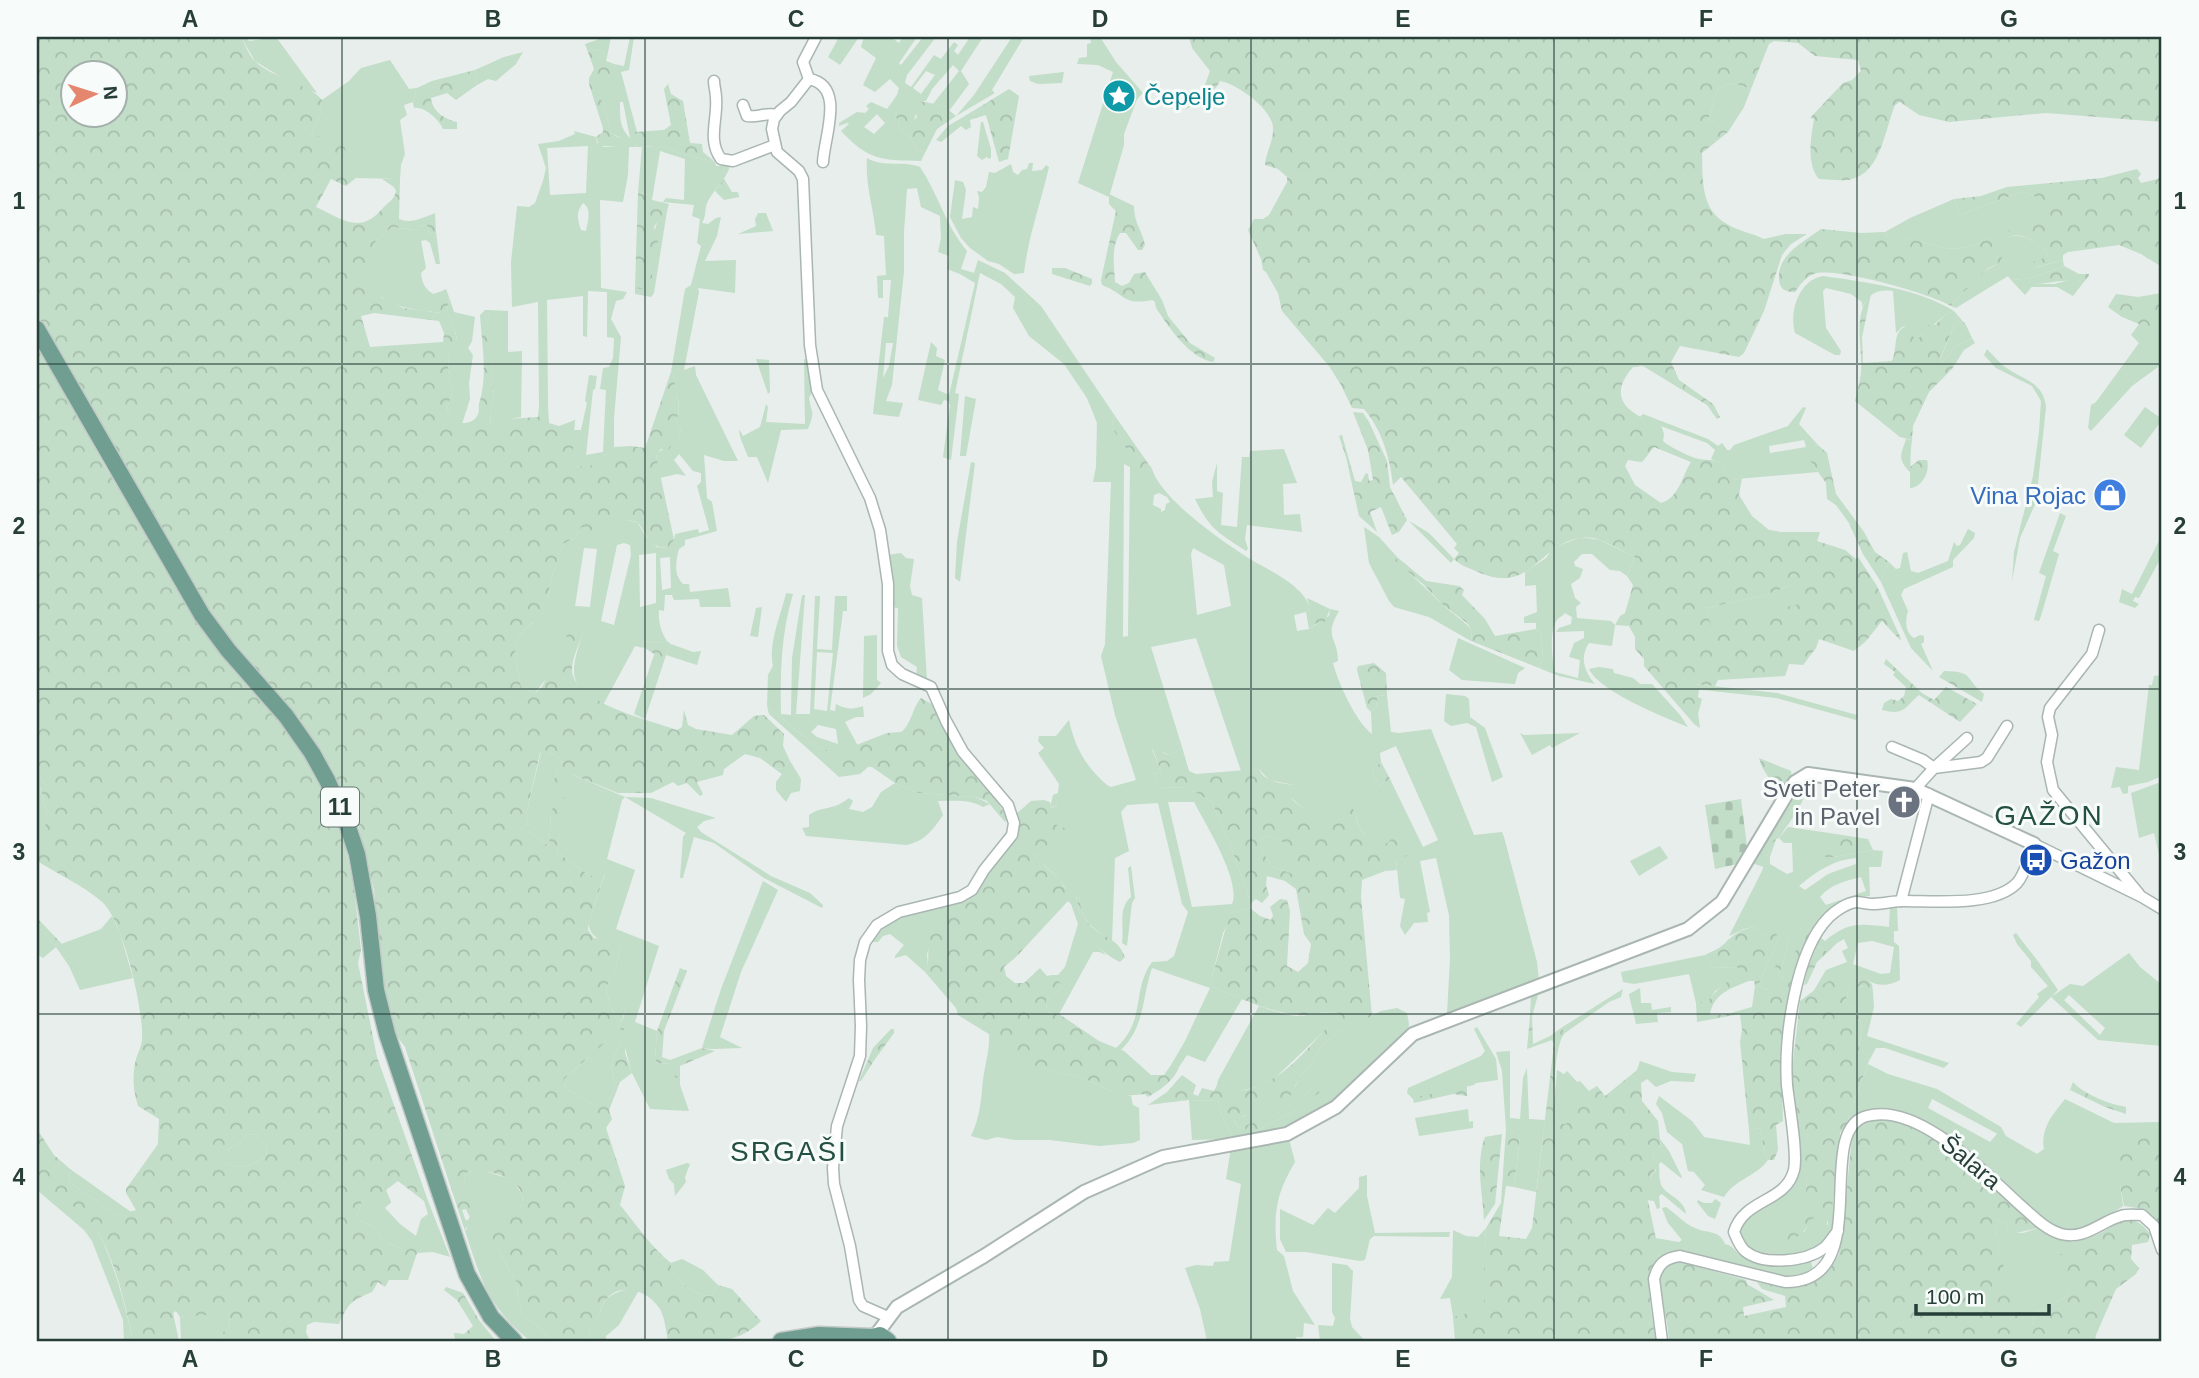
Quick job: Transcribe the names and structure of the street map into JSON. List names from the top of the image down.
{
  "streets": {
    "main road": ["11"],
    "street": ["Šalara"]
  },
  "districts": ["GAŽON", "SRGAŠI"],
  "places": {
    "place": ["Čepelje"],
    "shop": ["Vina Rojac"],
    "church": ["Sveti Peter in Pavel"],
    "bus stop": ["Gažon"]
  },
  "scale_bar": "100 m",
  "north": "right",
  "grid": {
    "columns": [
      "A",
      "B",
      "C",
      "D",
      "E",
      "F",
      "G"
    ],
    "rows": [
      "1",
      "2",
      "3",
      "4"
    ]
  }
}
